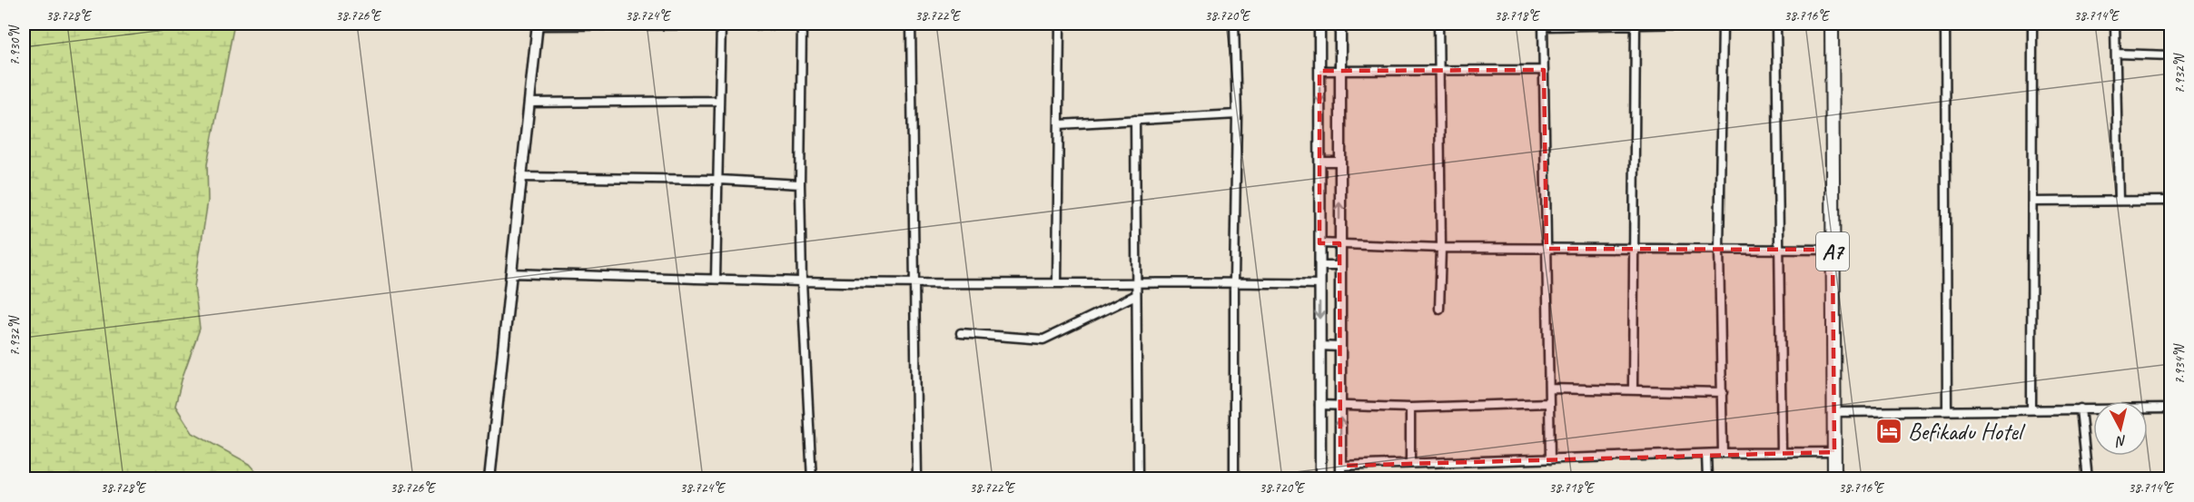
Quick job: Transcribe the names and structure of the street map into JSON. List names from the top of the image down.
{
  "streets": {
    "highway": ["A7"]
  },
  "places": {
    "hotel": ["Befikadu Hotel"]
  },
  "north": "bottom",
  "coordinates": [
    "38.728°E",
    "38.726°E",
    "38.724°E",
    "38.722°E",
    "38.720°E",
    "38.718°E",
    "38.716°E",
    "38.714°E",
    "7.930°N",
    "7.932°N",
    "7.934°N"
  ]
}
